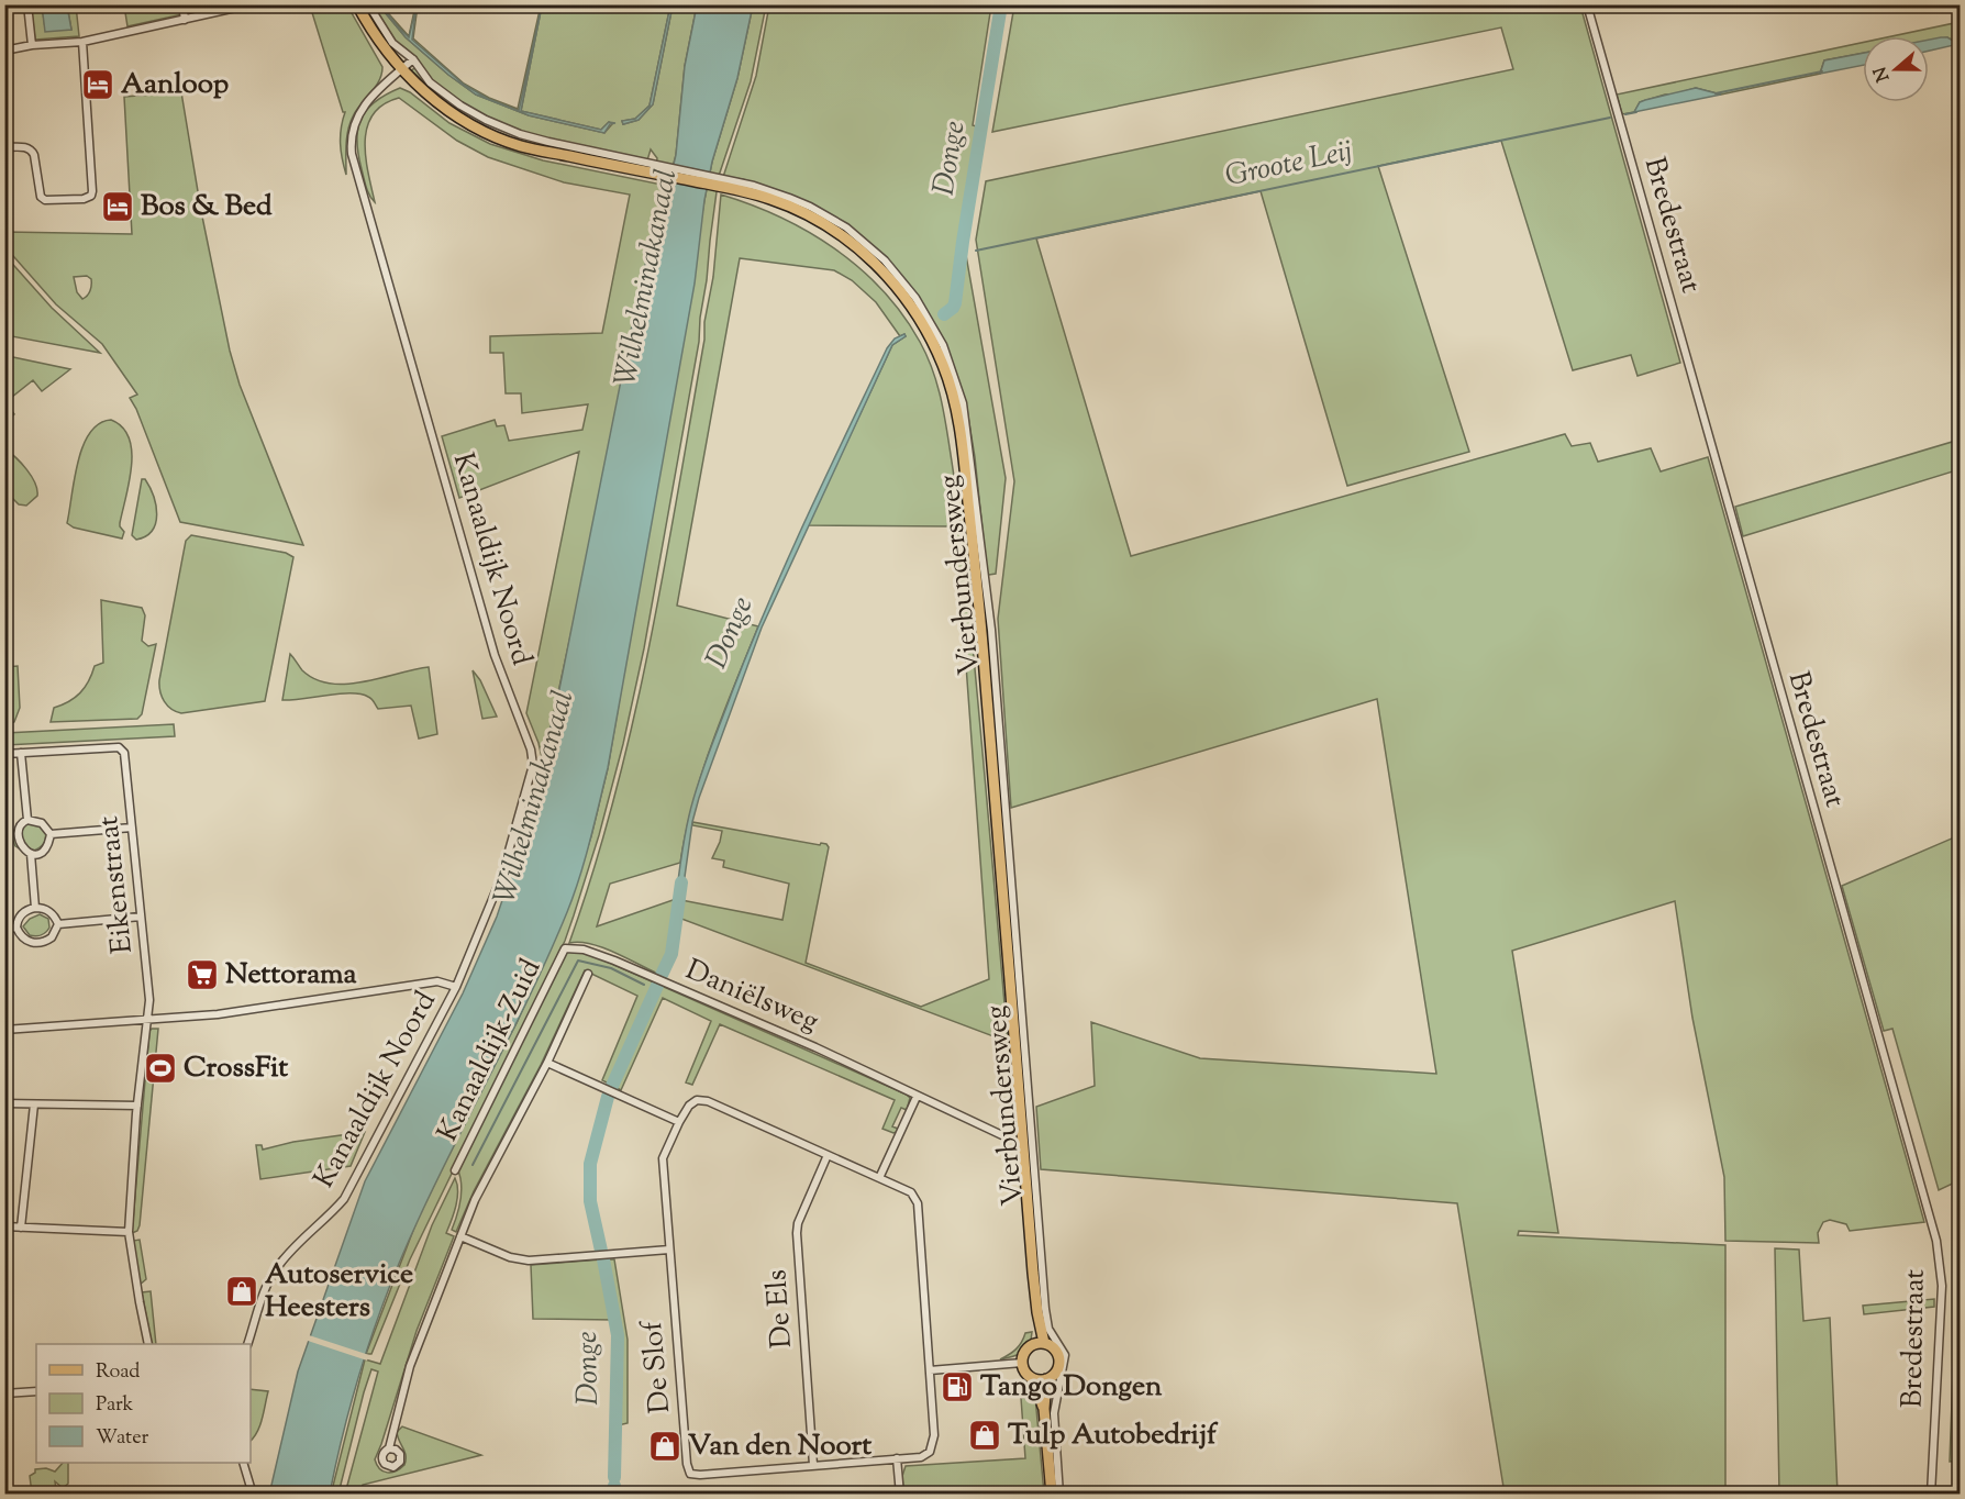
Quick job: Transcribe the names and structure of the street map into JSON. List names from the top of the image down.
{
  "streets": {
    "main road": ["Vierbundersweg"],
    "street": [
      "Bredestraat",
      "Kanaaldijk Noord",
      "Eikenstraat",
      "Daniëlsweg",
      "Kanaaldijk-Zuid",
      "De Els",
      "De Slof"
    ]
  },
  "crossings": [
    ["Kanaaldijk Noord", "Vierbundersweg"],
    ["Daniëlsweg", "Kanaaldijk-Zuid"],
    ["De Els", "De Slof"]
  ],
  "water": ["Donge", "Groote Leij", "Wilhelminakanaal"],
  "places": {
    "hotel": ["Aanloop", "Bos & Bed"],
    "supermarket": ["Nettorama"],
    "sports": ["CrossFit"],
    "shop": ["Autoservice Heesters", "Tulp Autobedrijf", "Van den Noort"],
    "fuel station": ["Tango Dongen"]
  },
  "legend": ["Road", "Park", "Water"],
  "north": "left"
}
